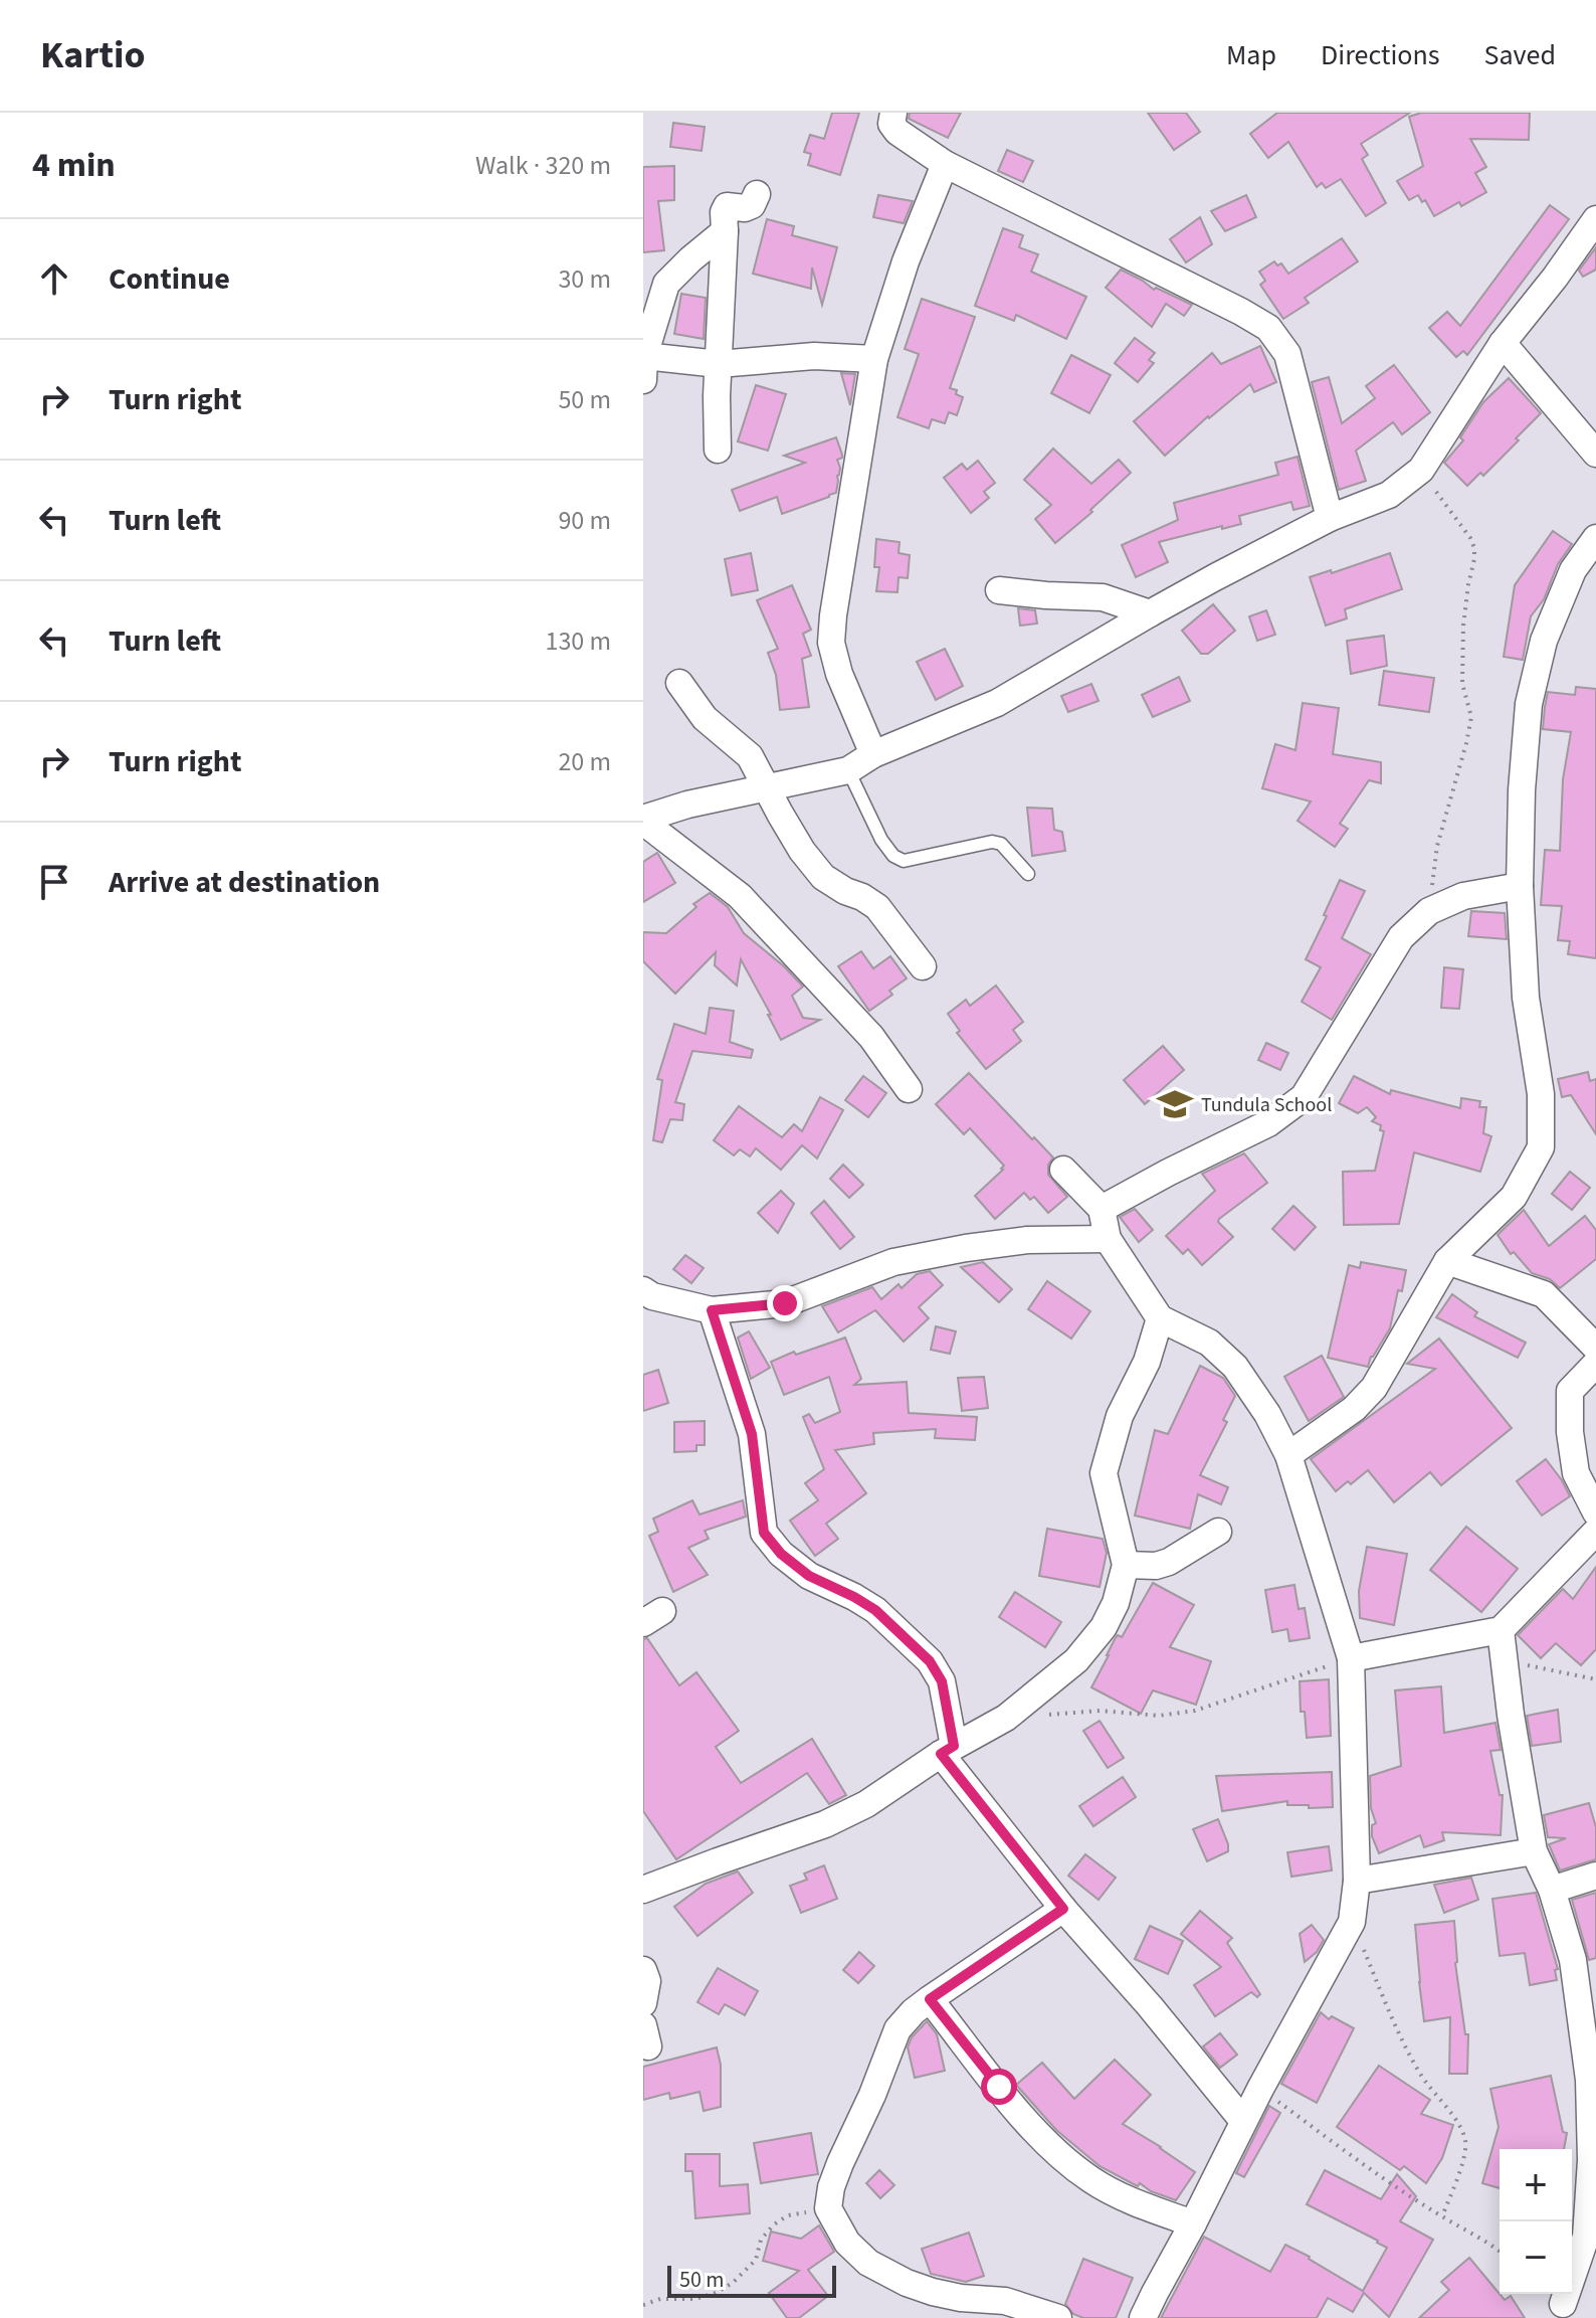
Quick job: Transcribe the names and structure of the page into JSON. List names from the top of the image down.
{
  "places": {
    "school or university": ["Tundula School"]
  },
  "scale_bar": "50 m",
  "page": {
    "header": "Kartio",
    "nav": ["Map", "Directions", "Saved"],
    "heading": ["4 min", "Walk · 320 m"],
    "list": [
      ["Continue", "30 m"],
      ["Turn right", "50 m"],
      ["Turn left", "90 m"],
      ["Turn left", "130 m"],
      ["Turn right", "20 m"],
      "Arrive at destination"
    ],
    "map_buttons": ["+", "−"],
    "scale": "50 m"
  }
}
